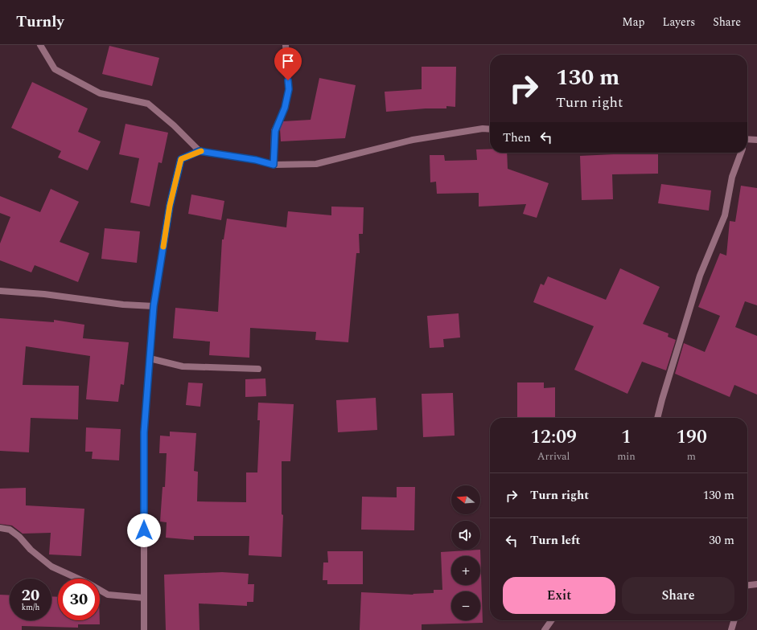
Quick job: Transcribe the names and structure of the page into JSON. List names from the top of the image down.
{
  "north": "left",
  "page": {
    "header": "Turnly",
    "nav": ["Map", "Layers", "Share"],
    "turn": ["130 m", "Turn right"],
    "then": "Then",
    "eta": [
      "12:09",
      "Arrival",
      "1",
      "min",
      "190",
      "m"
    ],
    "list": [
      {
        "name": "Turn right",
        "value": "130 m"
      },
      {
        "name": "Turn left",
        "value": "30 m"
      }
    ],
    "map_buttons": ["+", "−"],
    "buttons": ["Exit", "Share"],
    "speed": "20 km/h",
    "limit": "30"
  }
}
